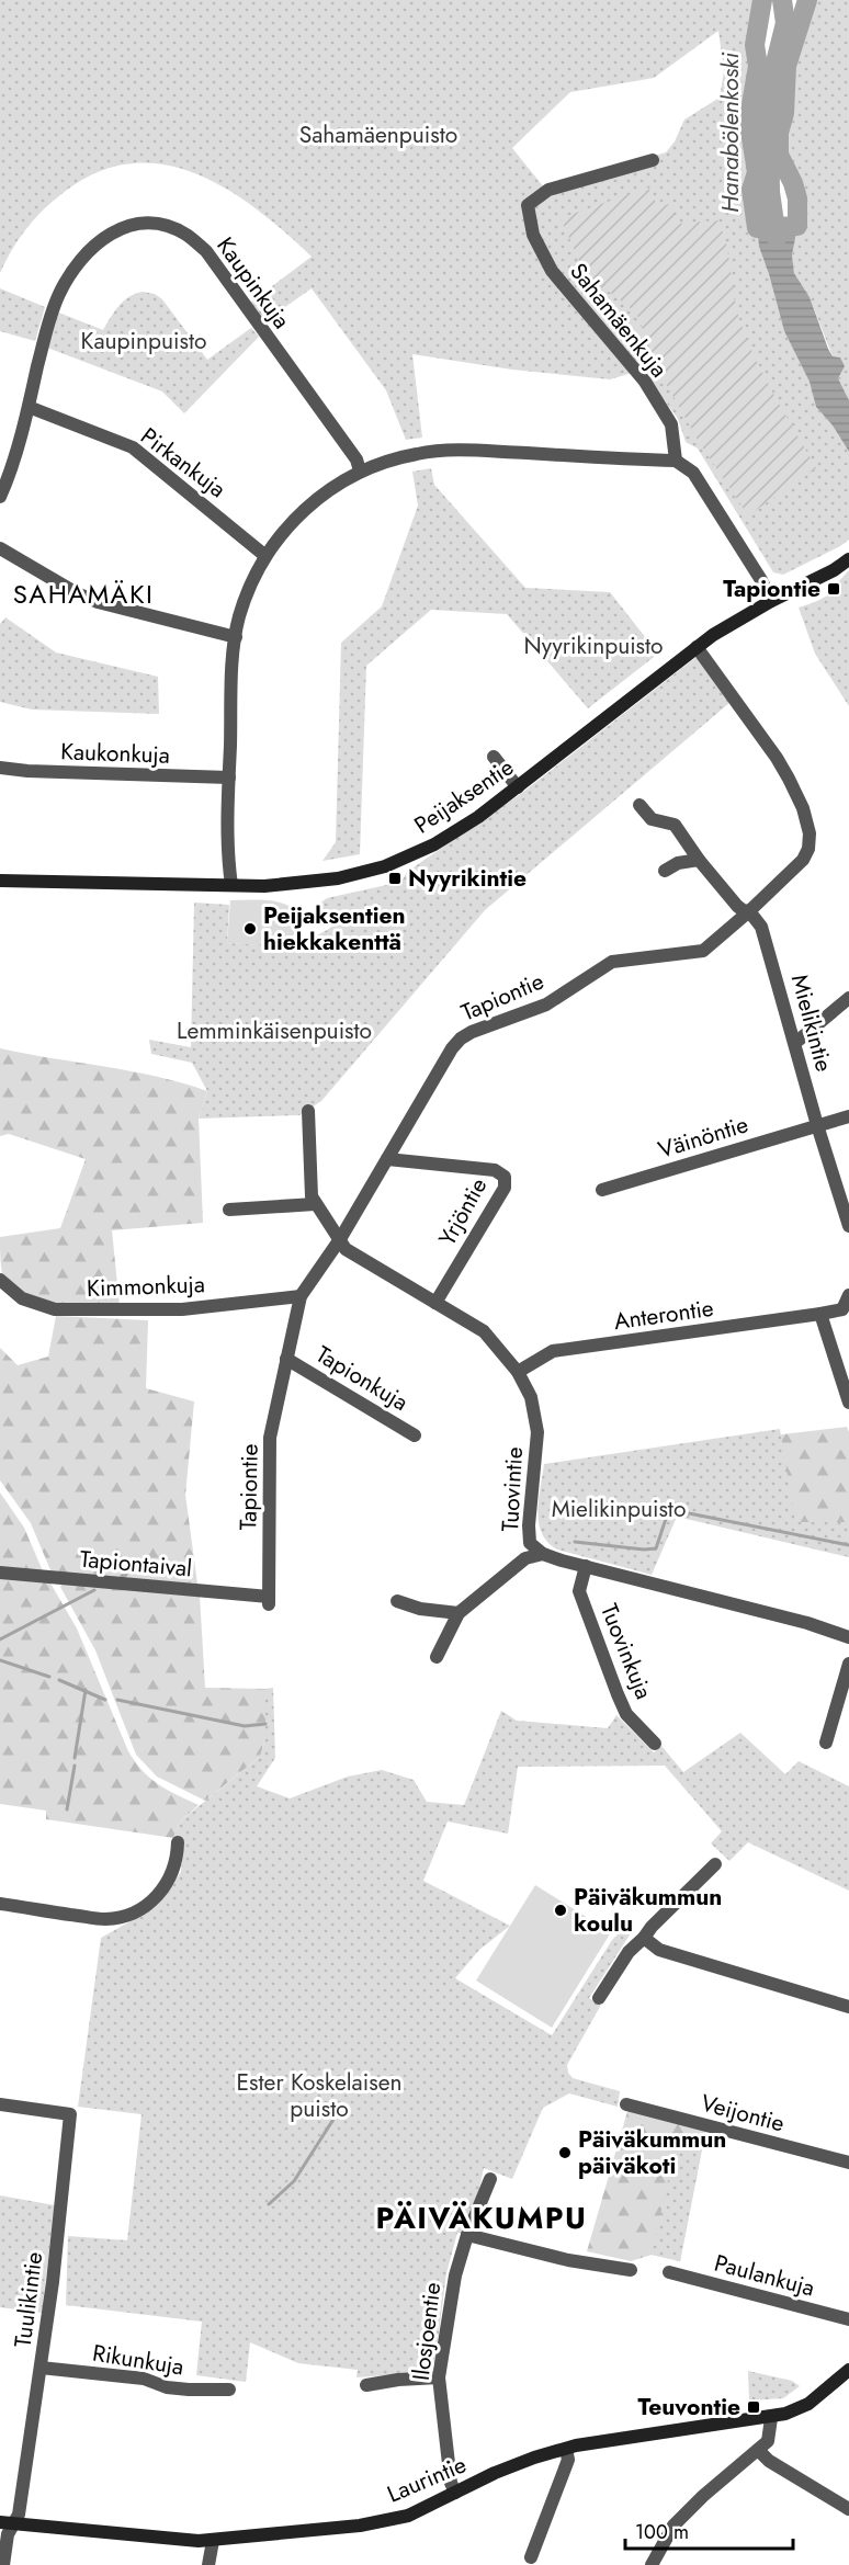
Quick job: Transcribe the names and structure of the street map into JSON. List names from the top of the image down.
{
  "streets": {
    "street": [
      "Kaupinkuja",
      "Sahamäenkuja",
      "Pirkankuja",
      "Kaukonkuja",
      "Peijaksentie",
      "Tapiontie",
      "Mielikintie",
      "Väinöntie",
      "Yrjöntie",
      "Kimmonkuja",
      "Anterontie",
      "Tapionkuja",
      "Tuovintie",
      "Tapiontaival",
      "Tuovinkuja",
      "Veijontie",
      "Paulankuja",
      "Tuulikintie",
      "Ilosjoentie",
      "Rikunkuja",
      "Laurintie"
    ]
  },
  "crossings": [
    ["Kaupinkuja", "Pirkankuja"],
    ["Peijaksentie", "Tapiontie"],
    ["Tapiontie", "Mielikintie"],
    ["Tapiontie", "Yrjöntie"],
    ["Tapiontie", "Kimmonkuja"],
    ["Tapiontie", "Tapionkuja"],
    ["Tapiontie", "Tuovintie"],
    ["Tapiontie", "Tapiontaival"],
    ["Mielikintie", "Väinöntie"],
    ["Yrjöntie", "Tuovintie"],
    ["Anterontie", "Tuovintie"],
    ["Tuovintie", "Tuovinkuja"],
    ["Tuulikintie", "Rikunkuja"],
    ["Tuulikintie", "Laurintie"],
    ["Ilosjoentie", "Laurintie"]
  ],
  "districts": ["SAHAMÄKI", "PÄIVÄKUMPU"],
  "water": ["Hanabölenkoski"],
  "parks": [
    "Sahamäenpuisto",
    "Kaupinpuisto",
    "Nyyrikinpuisto",
    "Lemminkäisenpuisto",
    "Mielikinpuisto",
    "Ester Koskelaisen puisto"
  ],
  "places": {
    "transit": ["Tapiontie", "Nyyrikintie", "Teuvontie"],
    "other": ["Peijaksentien hiekkakenttä", "Päiväkummun koulu", "Päiväkummun päiväkoti"]
  },
  "scale_bar": "100 m"
}
